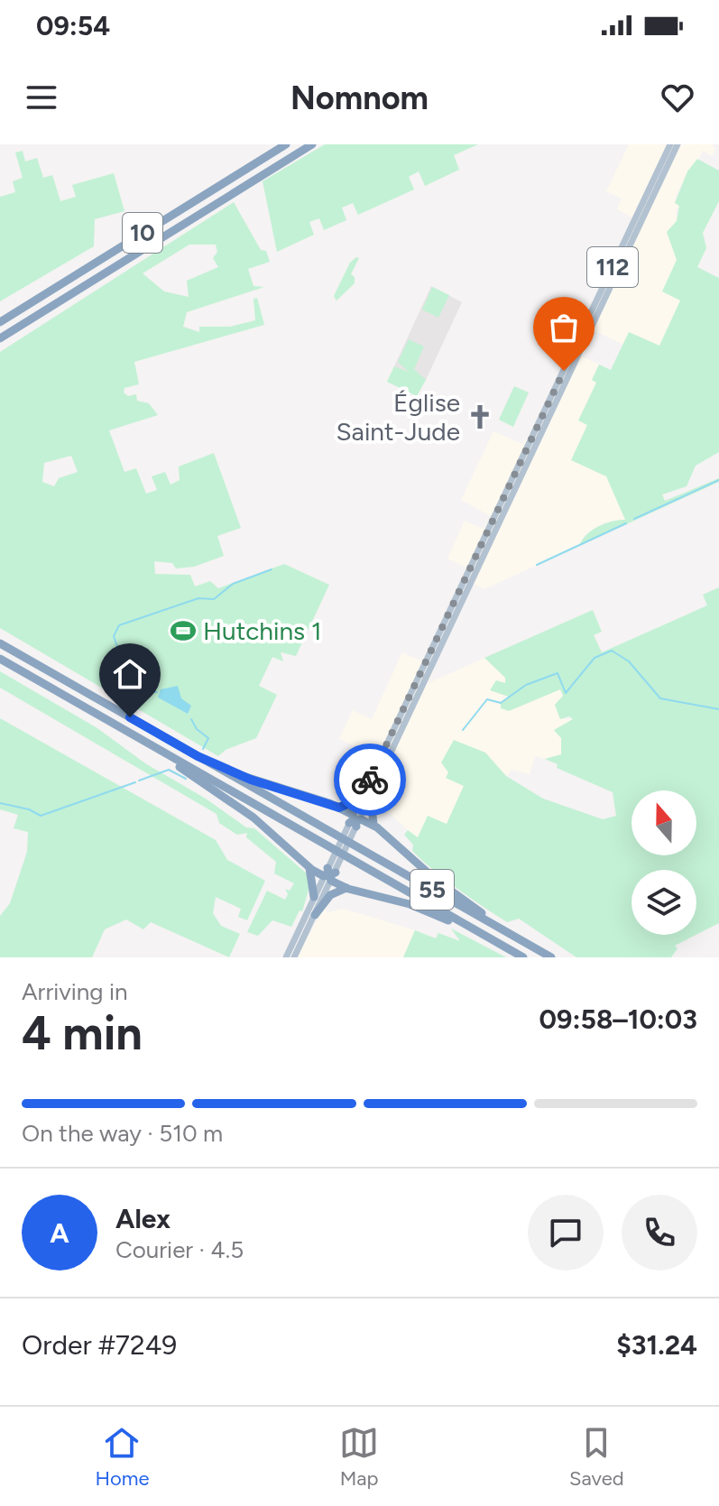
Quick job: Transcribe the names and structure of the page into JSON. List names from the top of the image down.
{
  "streets": {
    "highway": ["10", "55"],
    "main road": ["112"]
  },
  "places": {
    "church": ["Église Saint-Jude"],
    "sports": ["Hutchins 1"]
  },
  "north": "top",
  "page": {
    "status": "09:54",
    "header": "Nomnom",
    "heading": ["4 min", "Arriving in", "09:58–10:03"],
    "panel": [
      "Alex",
      "Courier · 4.5",
      "Order #7249",
      "$31.24"
    ],
    "bar": "On the way · 510 m",
    "round": "A",
    "tabs": ["Home", "Map", "Saved"]
  }
}
